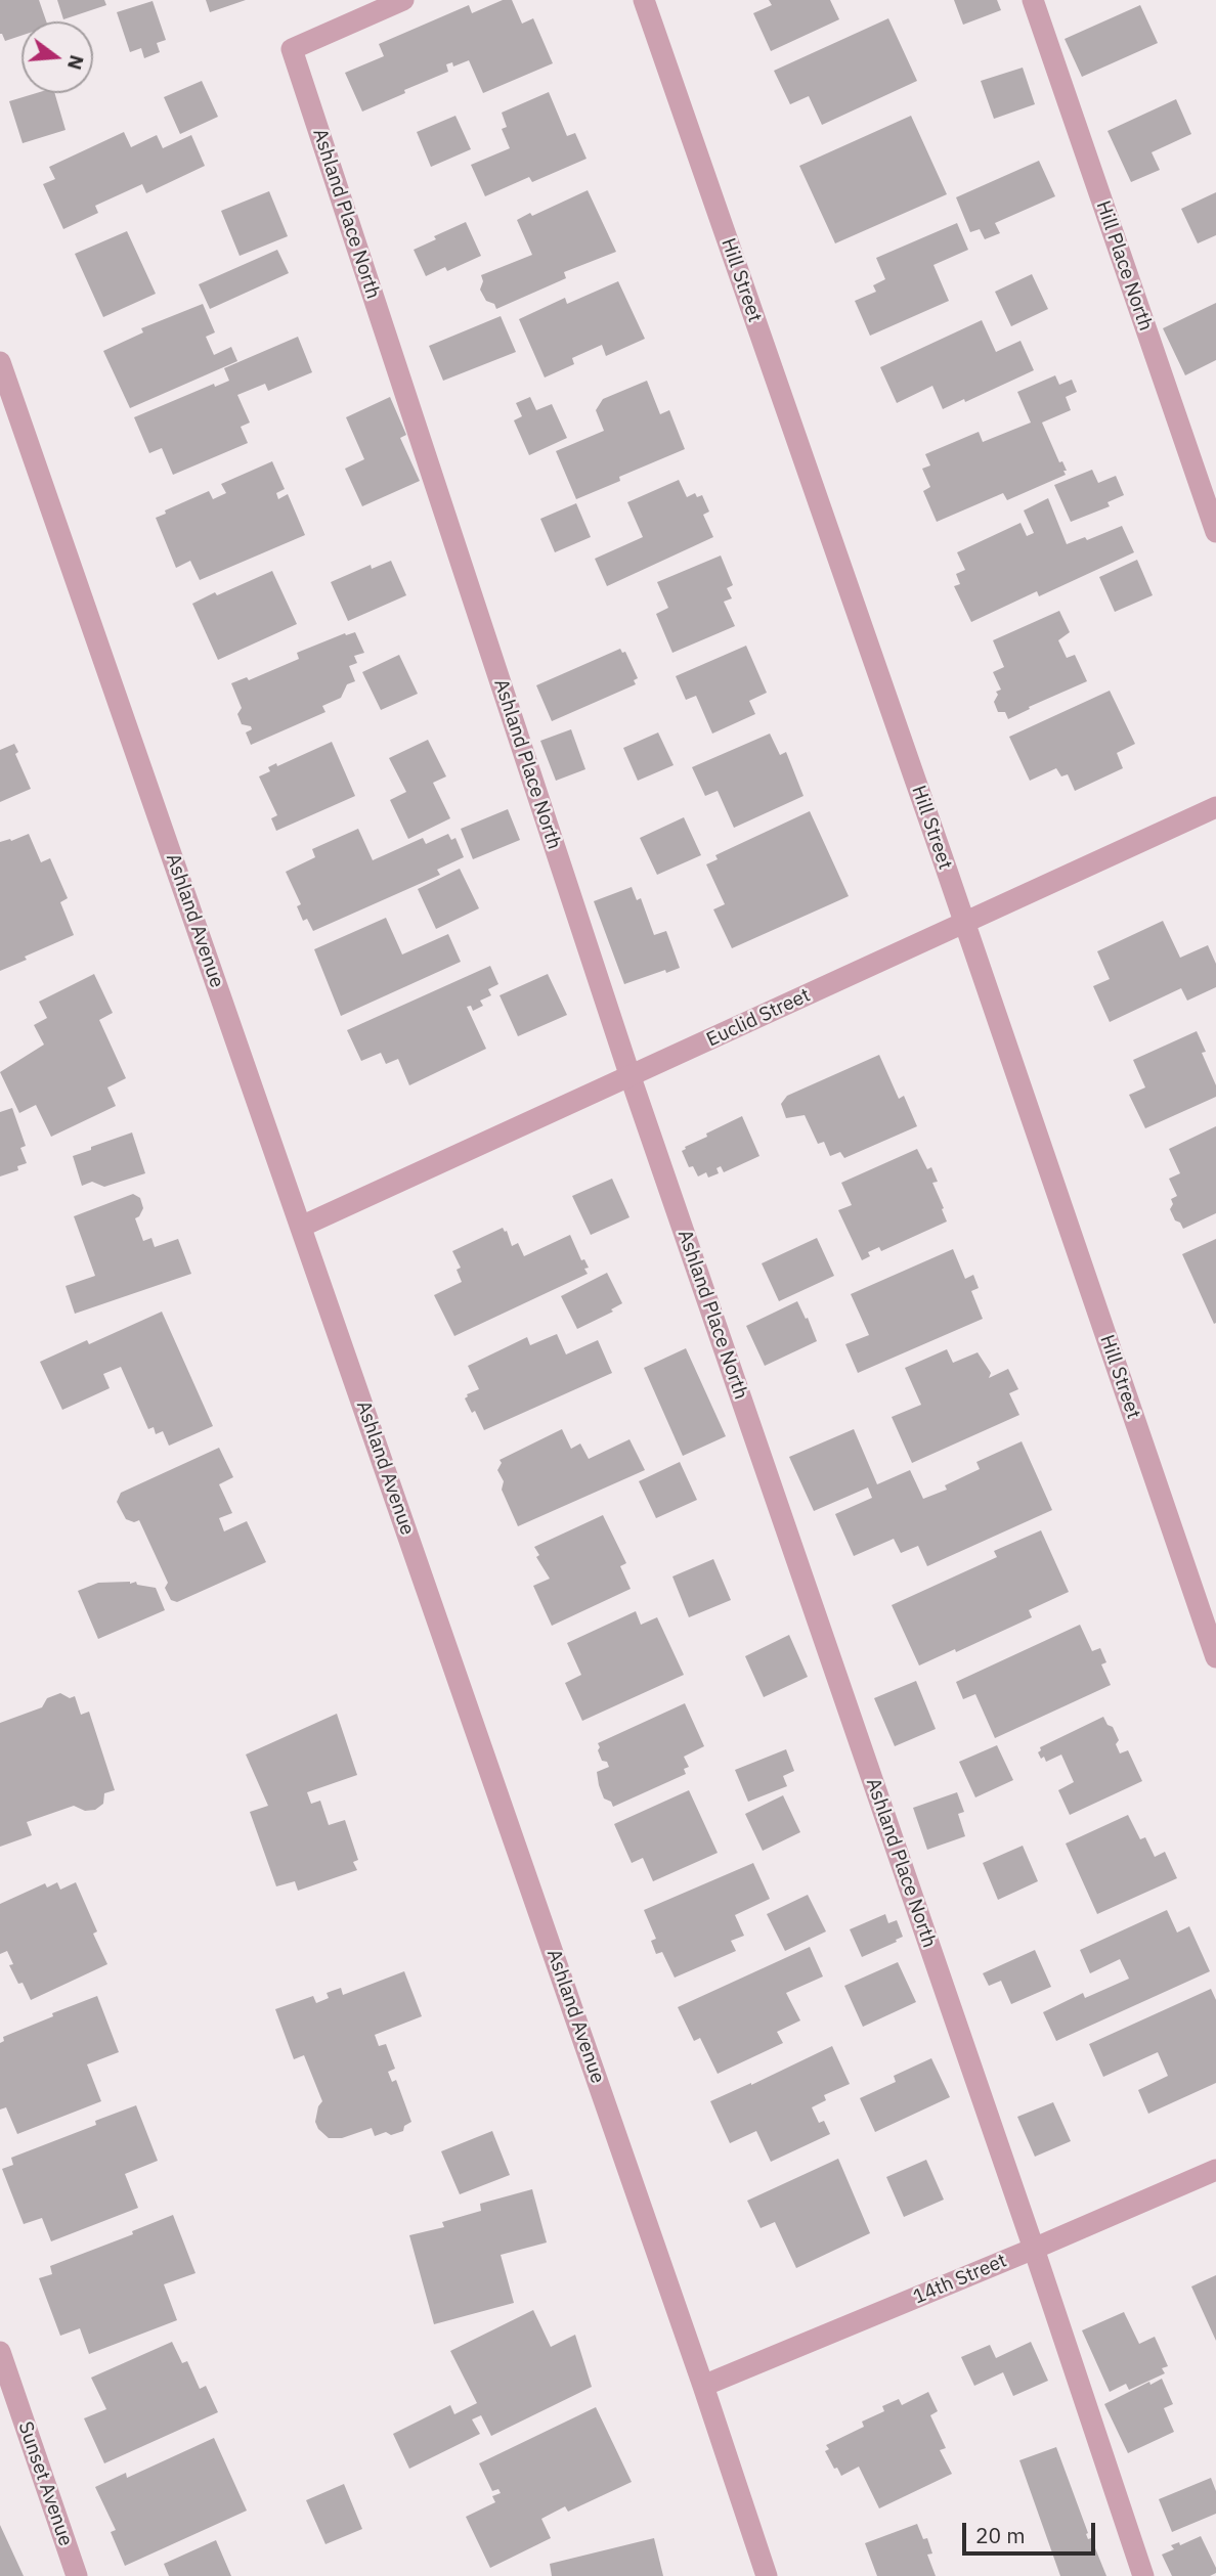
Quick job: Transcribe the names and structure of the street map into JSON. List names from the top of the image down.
{
  "streets": {
    "street": [
      "Ashland Place North",
      "Hill Place North",
      "Hill Street",
      "Ashland Avenue",
      "Euclid Street",
      "14th Street",
      "Sunset Avenue"
    ]
  },
  "crossings": [
    ["Ashland Place North", "Euclid Street"],
    ["Ashland Place North", "14th Street"],
    ["Hill Street", "Euclid Street"],
    ["Ashland Avenue", "Euclid Street"],
    ["Ashland Avenue", "14th Street"]
  ],
  "scale_bar": "20 m",
  "north": "right"
}
